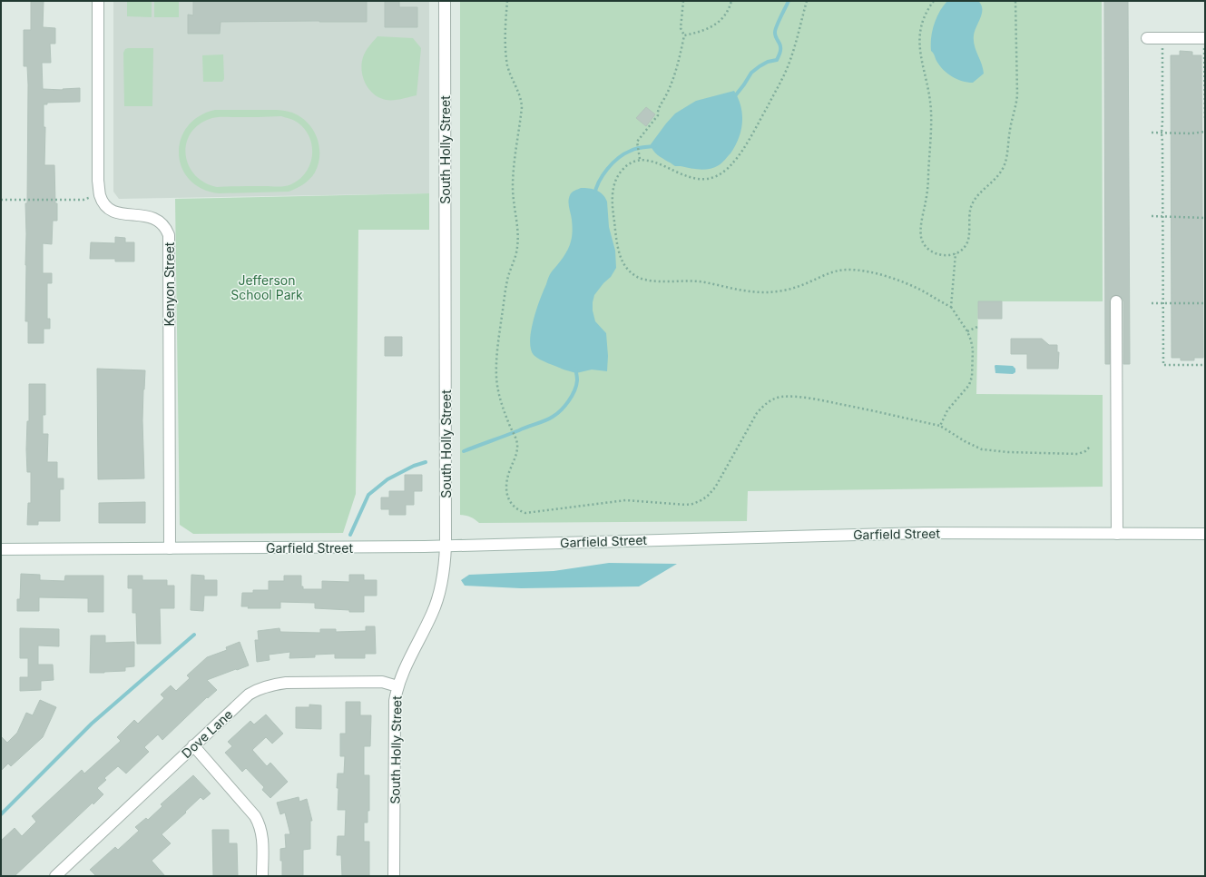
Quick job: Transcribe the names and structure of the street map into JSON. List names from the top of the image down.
{
  "streets": {
    "street": [
      "South Holly Street",
      "Kenyon Street",
      "Garfield Street",
      "Dove Lane"
    ]
  },
  "crossings": [
    ["South Holly Street", "Garfield Street"],
    ["South Holly Street", "Dove Lane"],
    ["Kenyon Street", "Garfield Street"]
  ],
  "parks": ["Jefferson School Park"]
}
